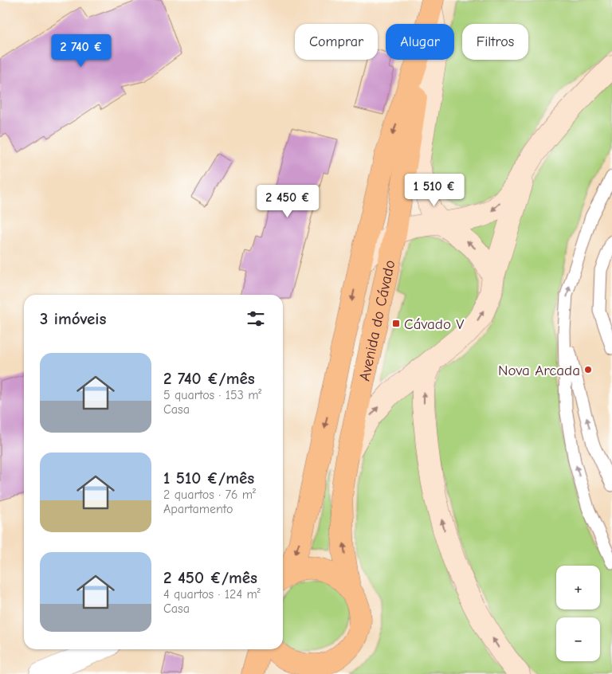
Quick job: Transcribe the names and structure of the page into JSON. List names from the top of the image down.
{
  "streets": {
    "main road": ["Avenida do Cávado"]
  },
  "places": {
    "transit": ["Cávado V"],
    "other": ["Nova Arcada"]
  },
  "page": {
    "chip": ["Comprar", "Alugar", "Filtros"],
    "price": ["2 740 €", "1 510 €", "2 450 €"],
    "heading": "3 imóveis",
    "list": [
      {
        "name": "2 740 €/mês",
        "note": "5 quartos · 153 m² · Casa"
      },
      {
        "name": "1 510 €/mês",
        "note": "2 quartos · 76 m² · Apartamento"
      },
      {
        "name": "2 450 €/mês",
        "note": "4 quartos · 124 m² · Casa"
      }
    ],
    "map_buttons": ["+", "−"]
  }
}
